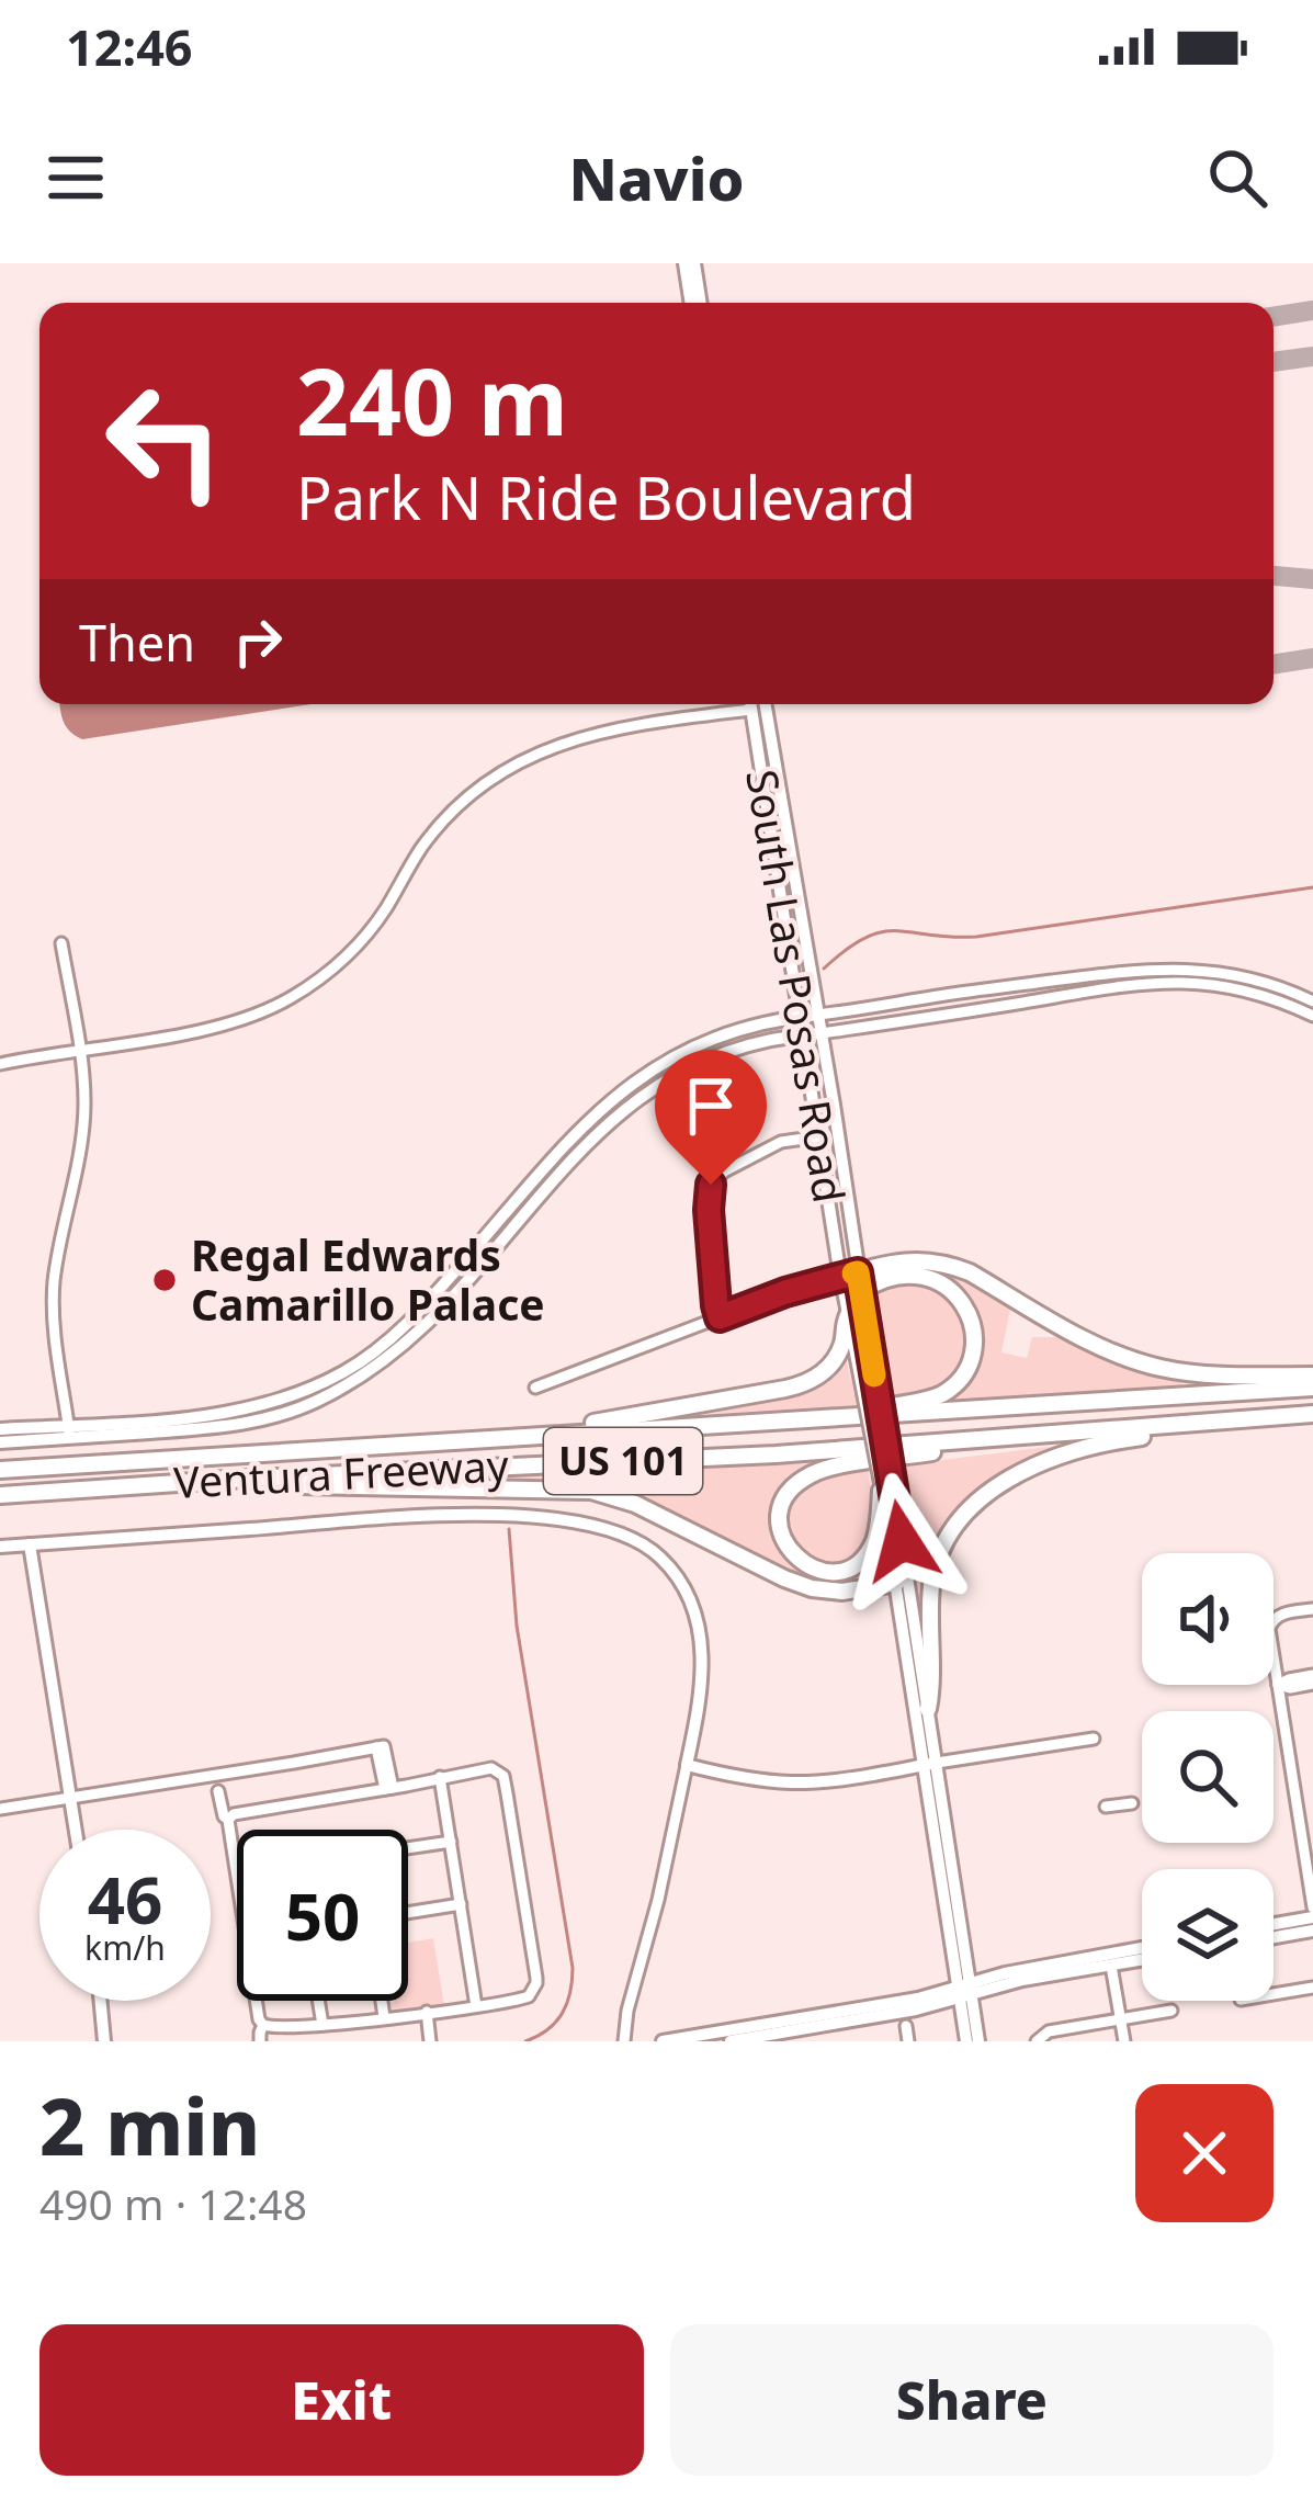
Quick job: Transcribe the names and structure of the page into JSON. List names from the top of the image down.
{
  "streets": {
    "highway": ["US 101", "Ventura Freeway"],
    "main road": ["South Las Posas Road"]
  },
  "places": ["Regal Edwards Camarillo Palace"],
  "page": {
    "status": "12:46",
    "header": "Navio",
    "turn": ["240 m", "Park N Ride Boulevard"],
    "then": "Then",
    "speed": "46 km/h",
    "limit": "50",
    "heading": ["2 min", "490 m · 12:48"],
    "buttons": ["Exit", "Share"]
  }
}
